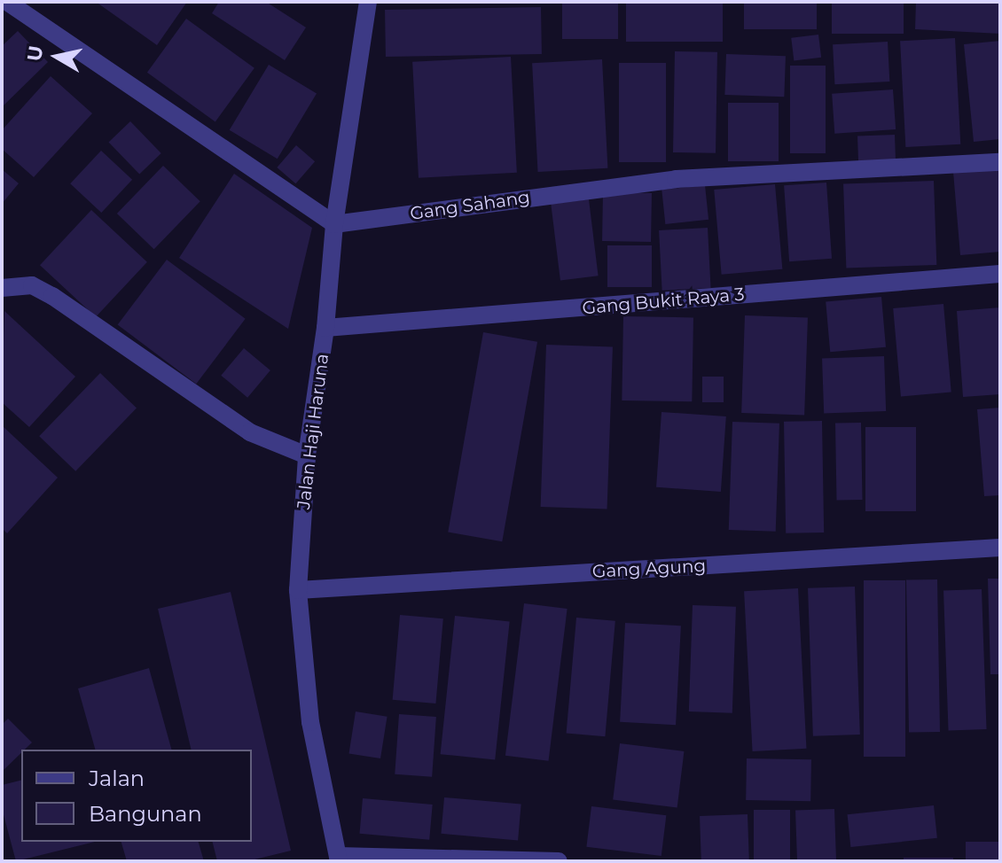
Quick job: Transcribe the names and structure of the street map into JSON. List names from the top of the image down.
{
  "streets": {
    "street": [
      "Gang Sahang",
      "Gang Bukit Raya 3",
      "Jalan Haji Haruna",
      "Gang Agung"
    ]
  },
  "crossings": [
    ["Gang Sahang", "Jalan Haji Haruna"],
    ["Gang Bukit Raya 3", "Jalan Haji Haruna"],
    ["Jalan Haji Haruna", "Gang Agung"]
  ],
  "legend": ["Jalan", "Bangunan"],
  "north": "left"
}
